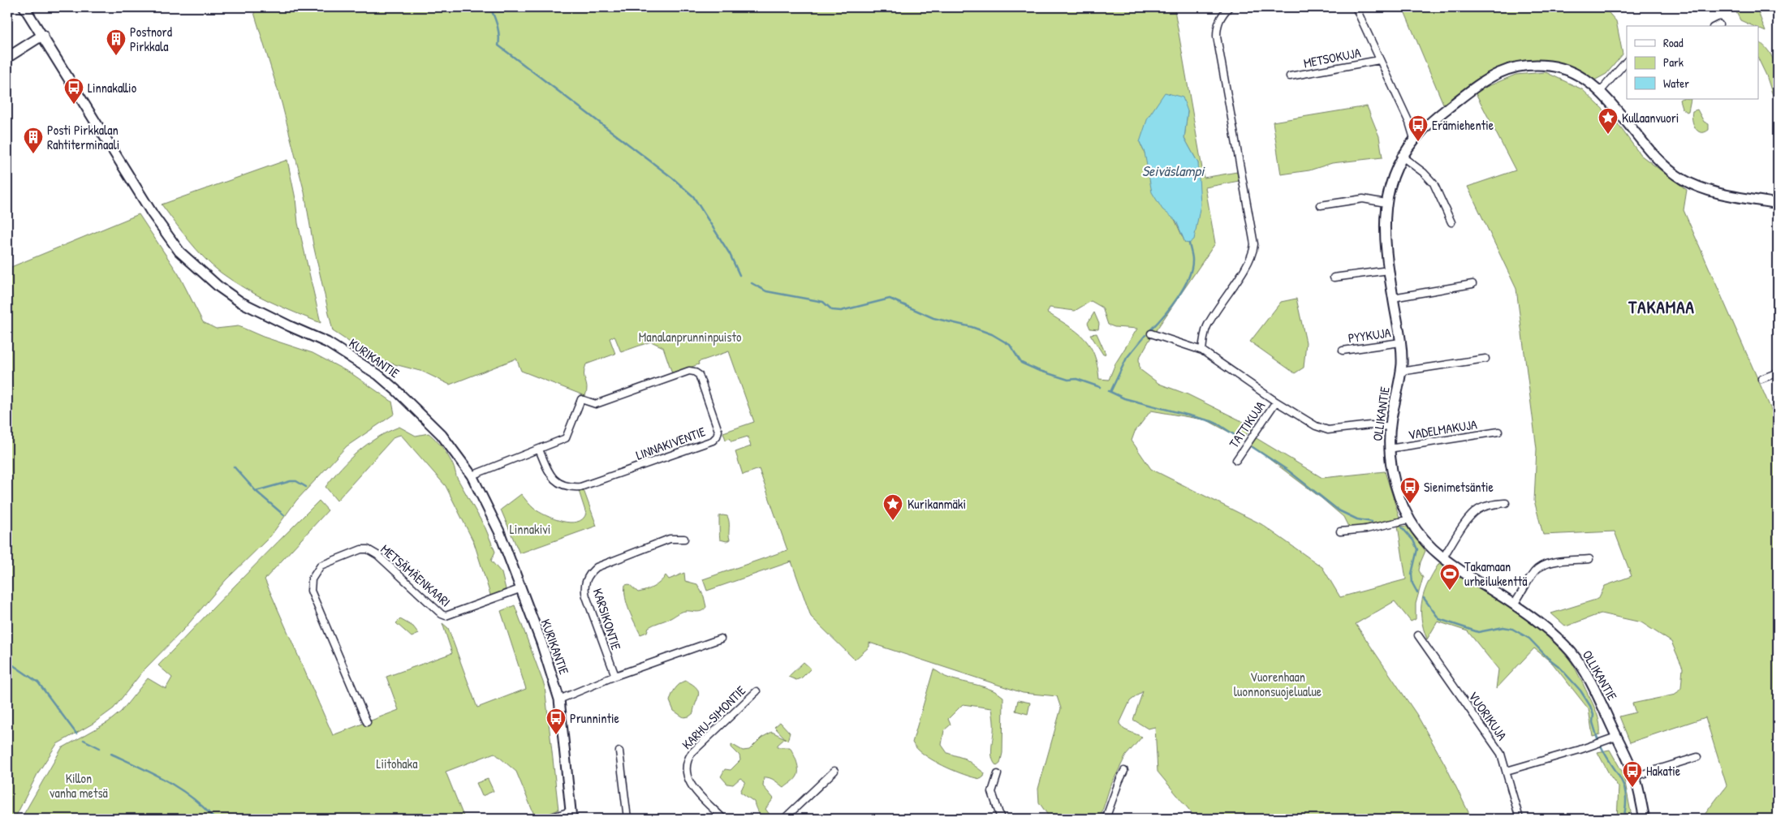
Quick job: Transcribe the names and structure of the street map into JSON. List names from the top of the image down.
{
  "streets": {
    "street": [
      "METSOKUJA",
      "PYYKUJA",
      "KURIKANTIE",
      "OLLIKANTIE",
      "TATTIKUJA",
      "VADELMAKUJA",
      "LINNAKIVENTIE",
      "METSÄMÄENKAARI",
      "KARSIKONTIE",
      "VUORIKUJA",
      "KARHU-SIMONTIE"
    ]
  },
  "crossings": [
    ["PYYKUJA", "OLLIKANTIE"],
    ["KURIKANTIE", "LINNAKIVENTIE"],
    ["KURIKANTIE", "METSÄMÄENKAARI"],
    ["OLLIKANTIE", "VADELMAKUJA"]
  ],
  "districts": ["TAKAMAA"],
  "water": ["Seiväslampi"],
  "parks": [
    "Manalanprunninpuisto",
    "Linnakivi",
    "Vuorenhaan luonnonsuojelualue",
    "Liitohaka",
    "Killon vanha metsä"
  ],
  "places": {
    "building": ["Postnord Pirkkala", "Posti Pirkkalan Rahtiterminaali"],
    "bus stop": [
      "Linnakallio",
      "Erämiehentie",
      "Sienimetsäntie",
      "Prunnintie",
      "Hakatie"
    ],
    "place": ["Kullaanvuori", "Kurikanmäki"],
    "sports": ["Takamaan urheilukenttä"]
  },
  "legend": ["Road", "Park", "Water"]
}
